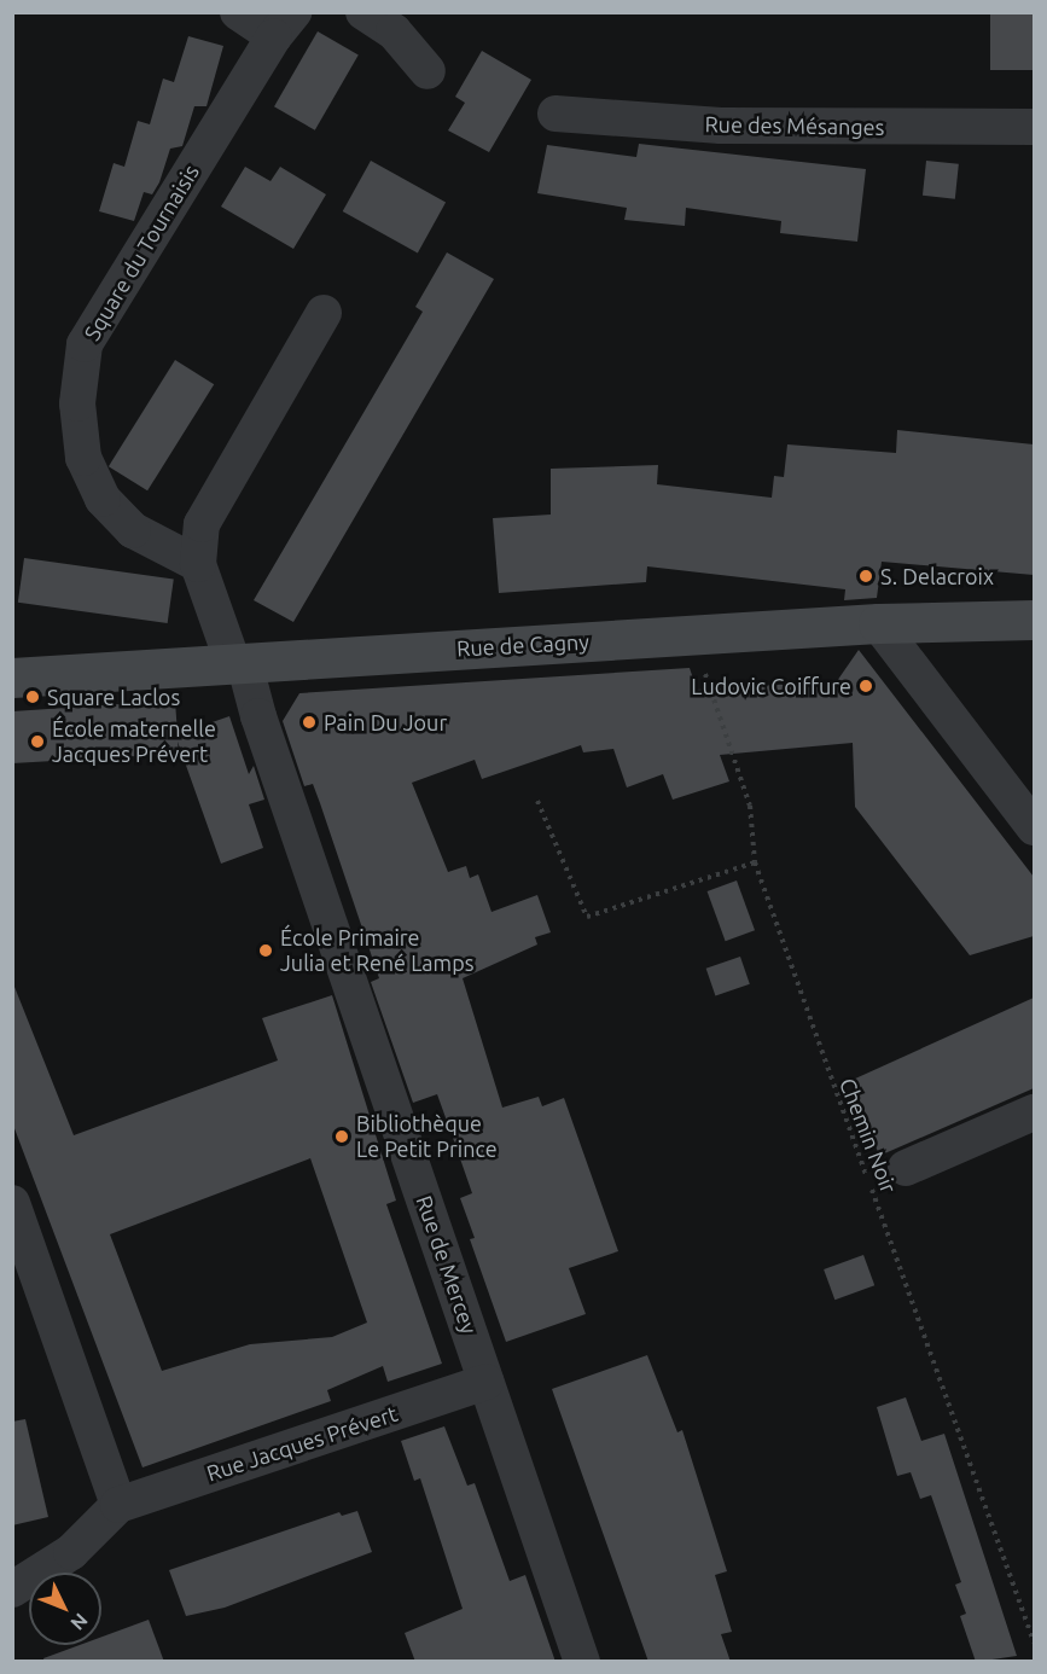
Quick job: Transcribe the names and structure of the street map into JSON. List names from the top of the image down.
{
  "streets": {
    "main road": ["Rue de Cagny"],
    "street": [
      "Rue des Mésanges",
      "Square du Tournaisis",
      "Rue de Mercey",
      "Rue Jacques Prévert"
    ],
    "path": ["Chemin Noir"]
  },
  "crossings": [
    ["Rue de Cagny", "Chemin Noir"],
    ["Rue de Cagny", "Rue de Mercey"],
    ["Rue de Mercey", "Rue Jacques Prévert"]
  ],
  "places": [
    "S. Delacroix",
    "Ludovic Coiffure",
    "Square Laclos",
    "Pain Du Jour",
    "École maternelle Jacques Prévert",
    "École Primaire Julia et René Lamps",
    "Bibliothèque Le Petit Prince"
  ],
  "north": "bottom right"
}
